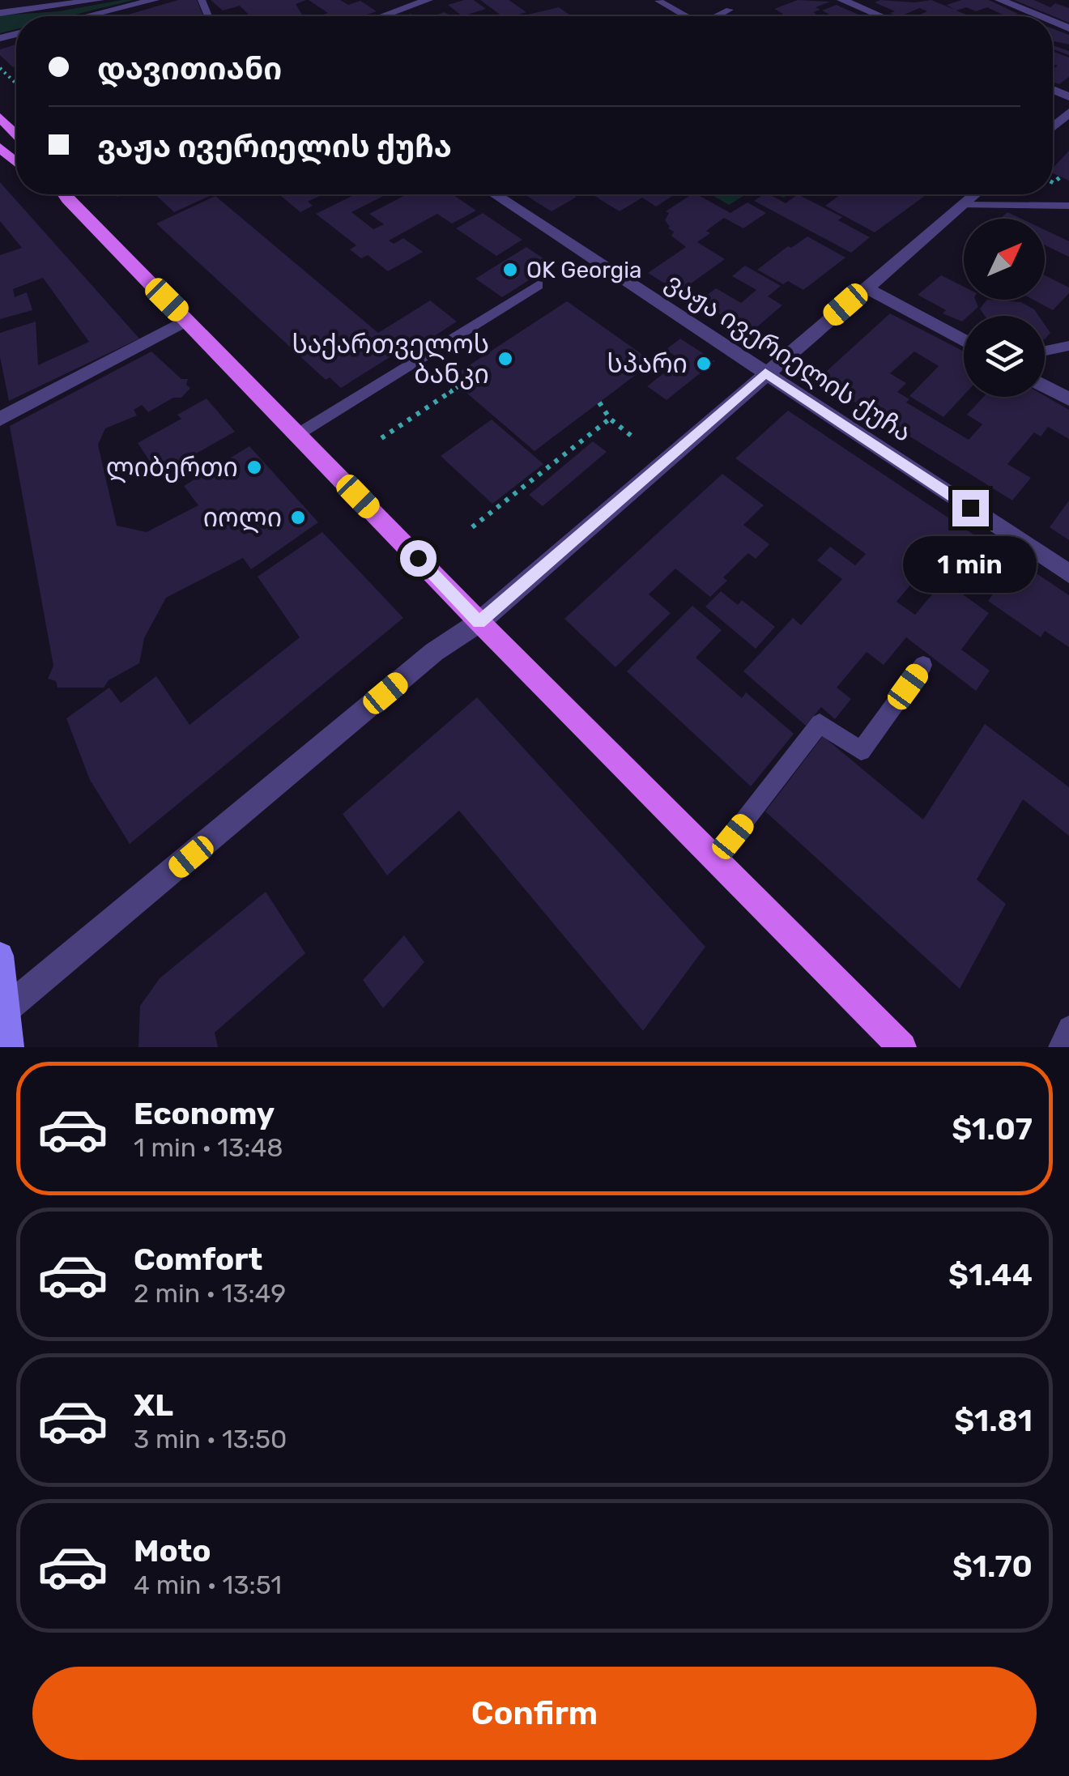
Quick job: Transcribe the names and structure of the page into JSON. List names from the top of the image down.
{
  "streets": {
    "street": ["ვაჟა ივერიელის ქუჩა"]
  },
  "places": [
    "OK Georgia",
    "საქართველოს ბანკი",
    "სპარი",
    "ლიბერთი",
    "იოლი"
  ],
  "north": "top right",
  "page": {
    "banner": ["დავითიანი", "ვაჟა ივერიელის ქუჩა"],
    "bubble": "1 min",
    "list": [
      {
        "name": "Economy",
        "note": "1 min · 13:48",
        "value": "$1.07"
      },
      {
        "name": "Comfort",
        "note": "2 min · 13:49",
        "value": "$1.44"
      },
      {
        "name": "XL",
        "note": "3 min · 13:50",
        "value": "$1.81"
      },
      {
        "name": "Moto",
        "note": "4 min · 13:51",
        "value": "$1.70"
      }
    ],
    "buttons": "Confirm"
  }
}
